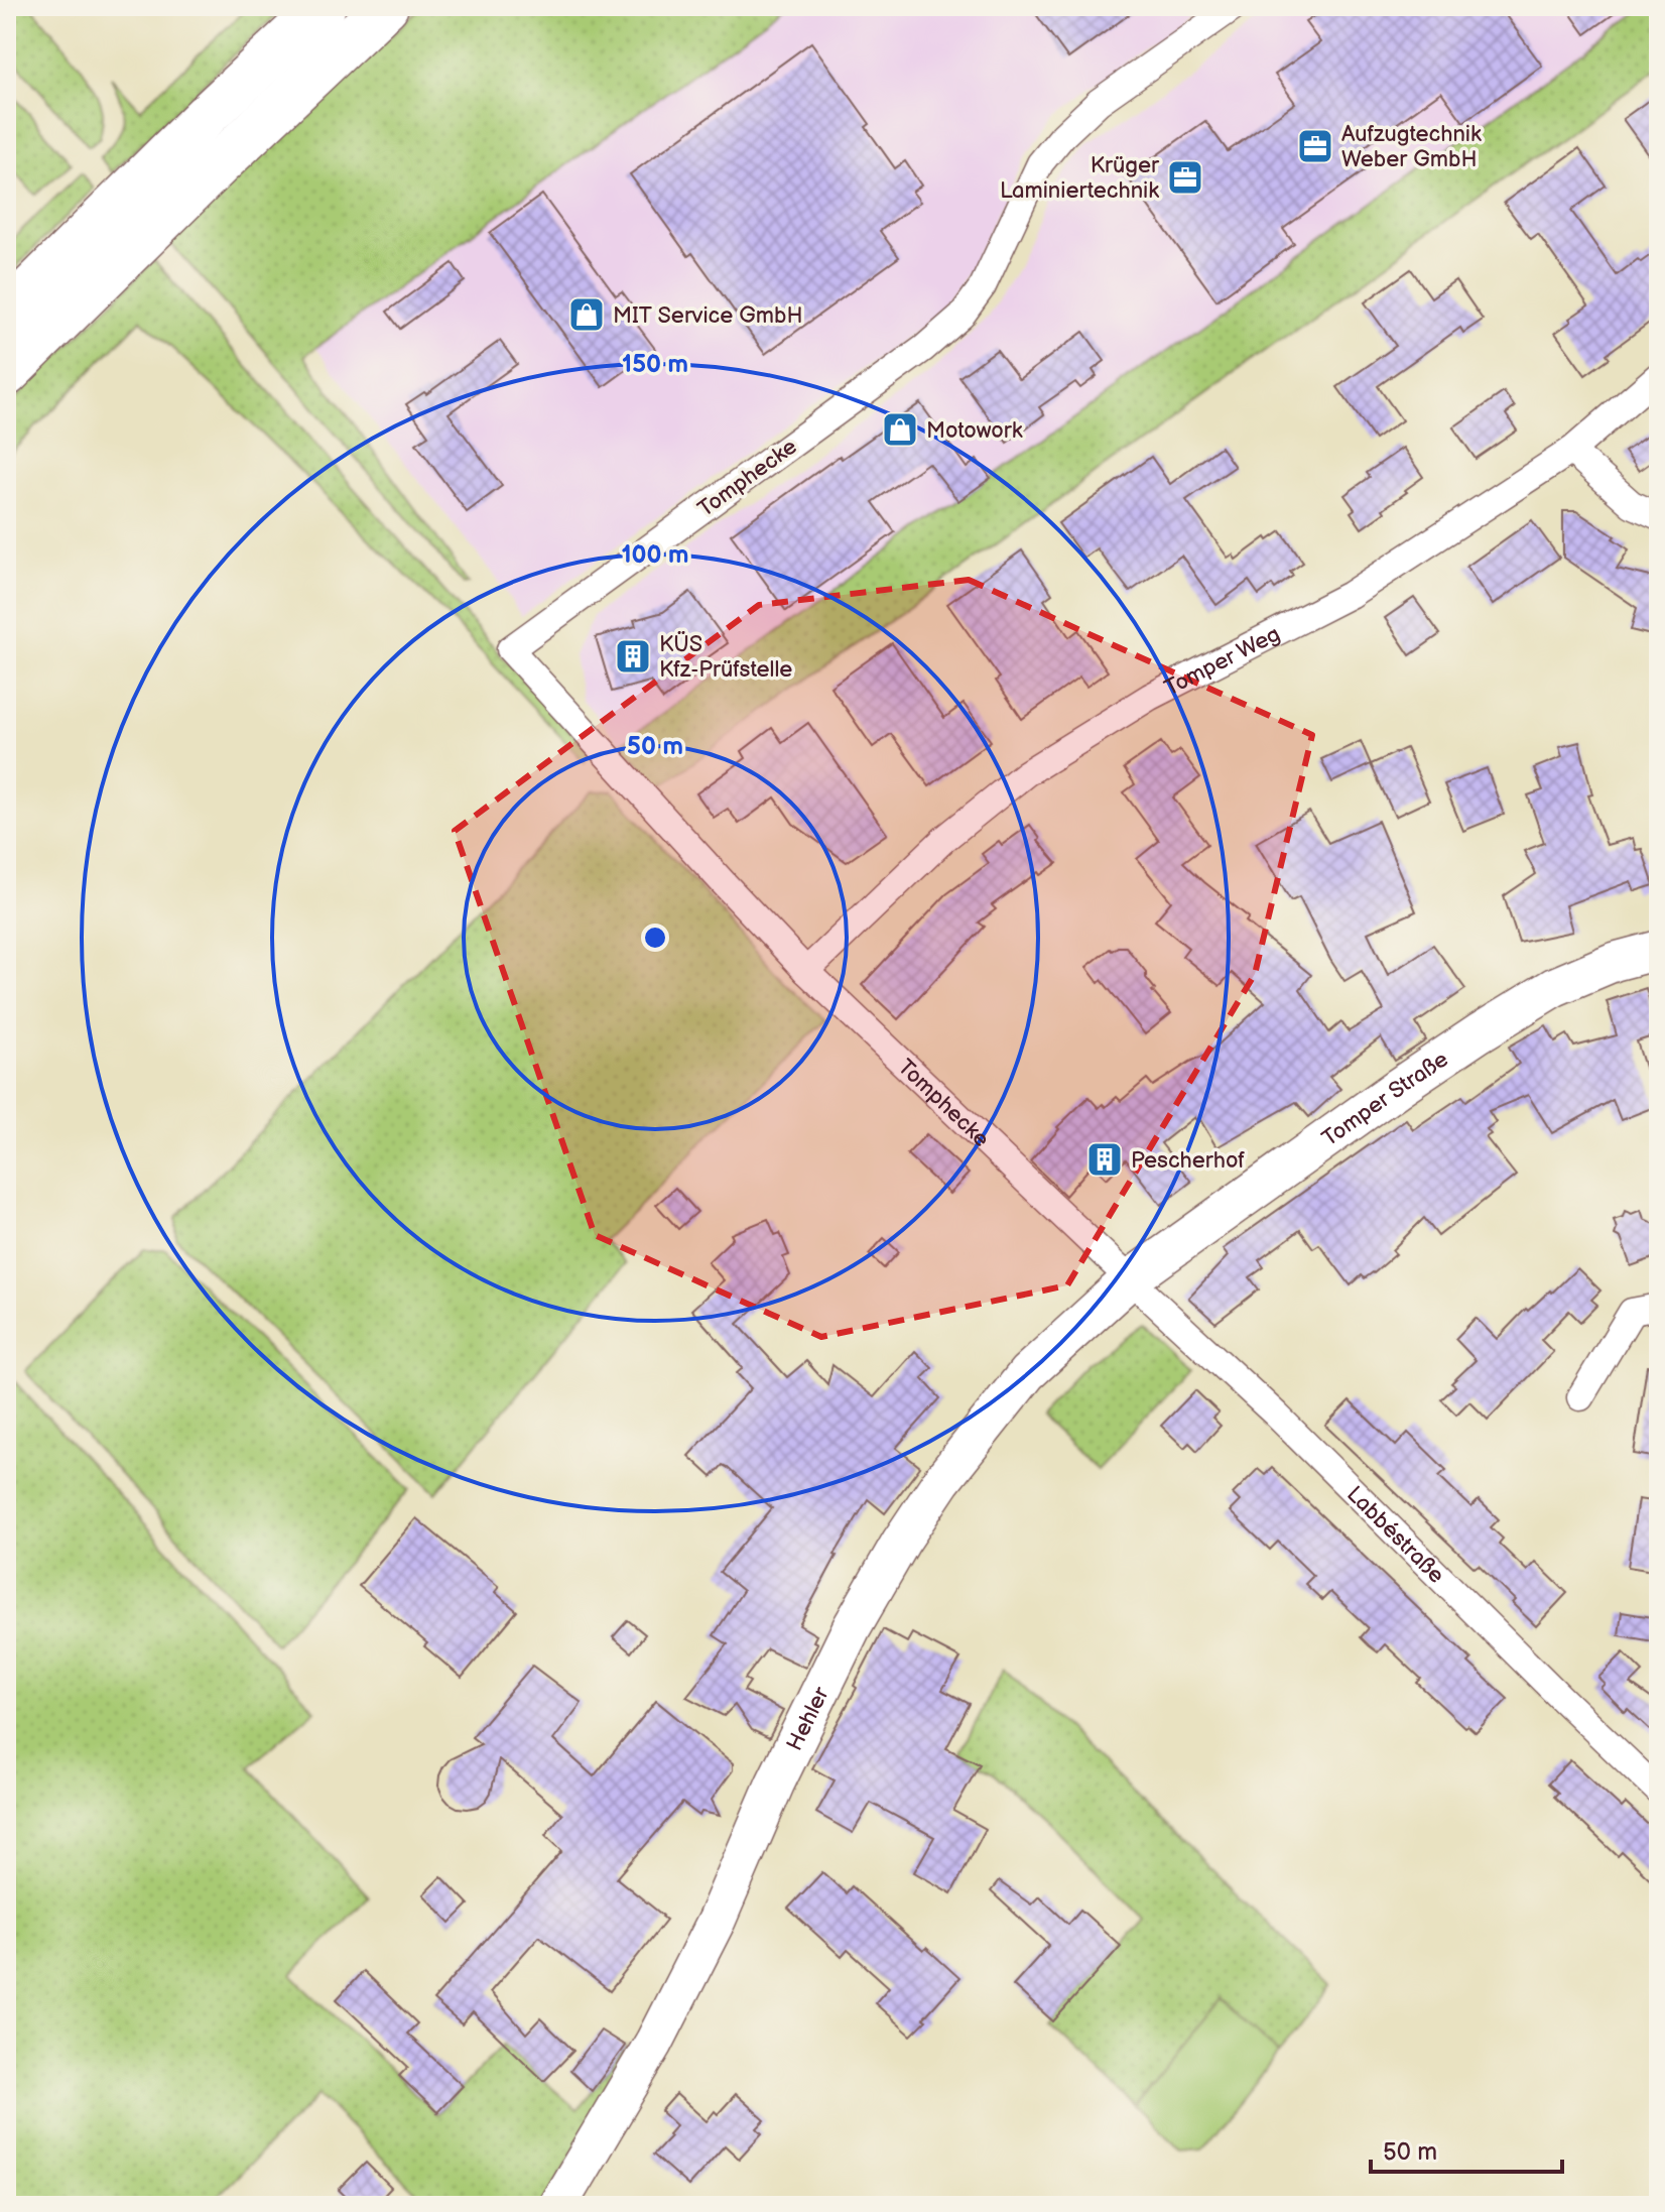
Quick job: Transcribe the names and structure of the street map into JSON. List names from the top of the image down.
{
  "streets": {
    "main road": ["Tomper Straße", "Hehler"],
    "street": ["Tomphecke", "Tomper Weg", "Labbéstraße"]
  },
  "crossings": [
    ["Tomphecke", "Tomper Weg"],
    ["Tomphecke", "Tomper Straße"],
    ["Tomphecke", "Labbéstraße"],
    ["Tomphecke", "Hehler"],
    ["Tomper Straße", "Labbéstraße"],
    ["Tomper Straße", "Hehler"],
    ["Labbéstraße", "Hehler"]
  ],
  "places": {
    "office": ["Aufzugtechnik Weber GmbH", "Krüger Laminiertechnik"],
    "shop": ["MIT Service GmbH", "Motowork"],
    "building": ["KÜS Kfz-Prüfstelle", "Pescherhof"]
  },
  "scale_bar": "50 m",
  "rings": ["150 m", "100 m", "50 m"]
}
